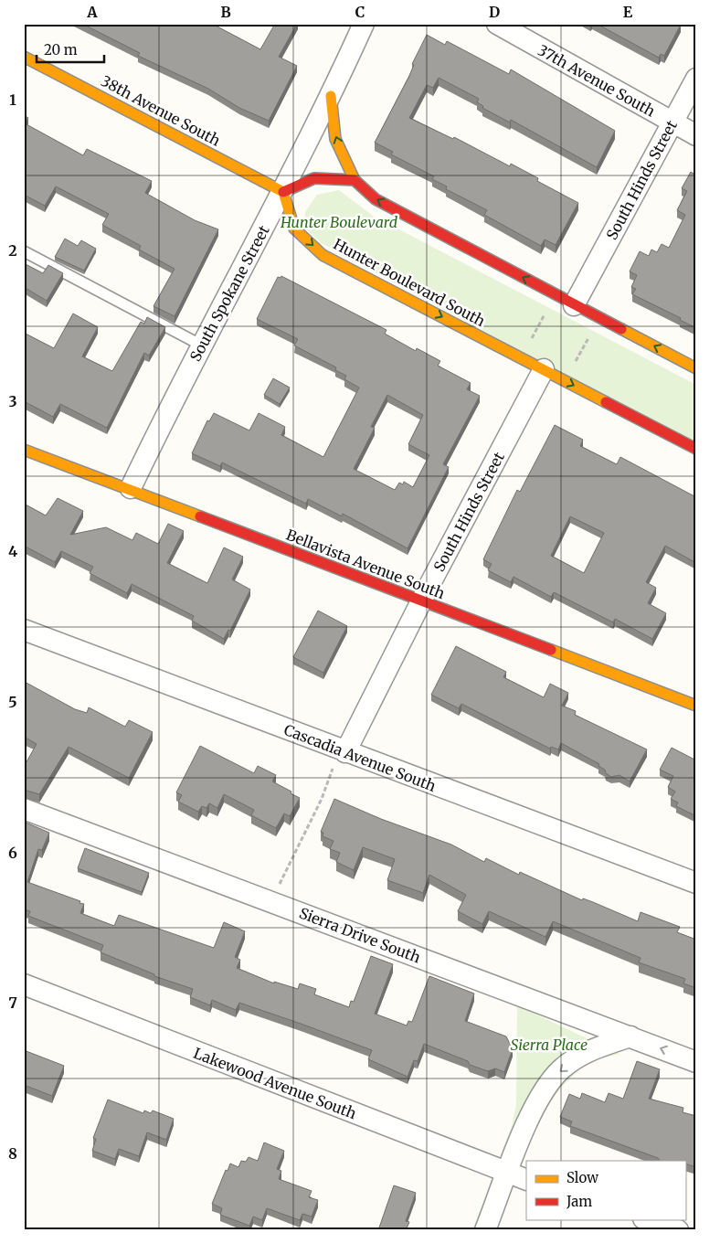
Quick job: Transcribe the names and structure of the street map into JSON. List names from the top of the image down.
{
  "streets": {
    "street": [
      "37th Avenue South",
      "38th Avenue South",
      "South Hinds Street",
      "Hunter Boulevard South",
      "South Spokane Street",
      "Bellavista Avenue South",
      "Cascadia Avenue South",
      "Sierra Drive South",
      "Lakewood Avenue South"
    ]
  },
  "crossings": [
    ["37th Avenue South", "South Hinds Street"],
    ["38th Avenue South", "Hunter Boulevard South"],
    ["38th Avenue South", "South Spokane Street"],
    ["South Hinds Street", "Hunter Boulevard South"],
    ["South Hinds Street", "Bellavista Avenue South"],
    ["South Hinds Street", "Cascadia Avenue South"],
    ["Hunter Boulevard South", "South Spokane Street"],
    ["South Spokane Street", "Bellavista Avenue South"]
  ],
  "parks": ["Hunter Boulevard", "Sierra Place"],
  "legend": ["Slow", "Jam"],
  "scale_bar": "20 m",
  "grid": {
    "columns": [
      "A",
      "B",
      "C",
      "D",
      "E"
    ],
    "rows": [
      "1",
      "2",
      "3",
      "4",
      "5",
      "6",
      "7",
      "8"
    ]
  }
}
